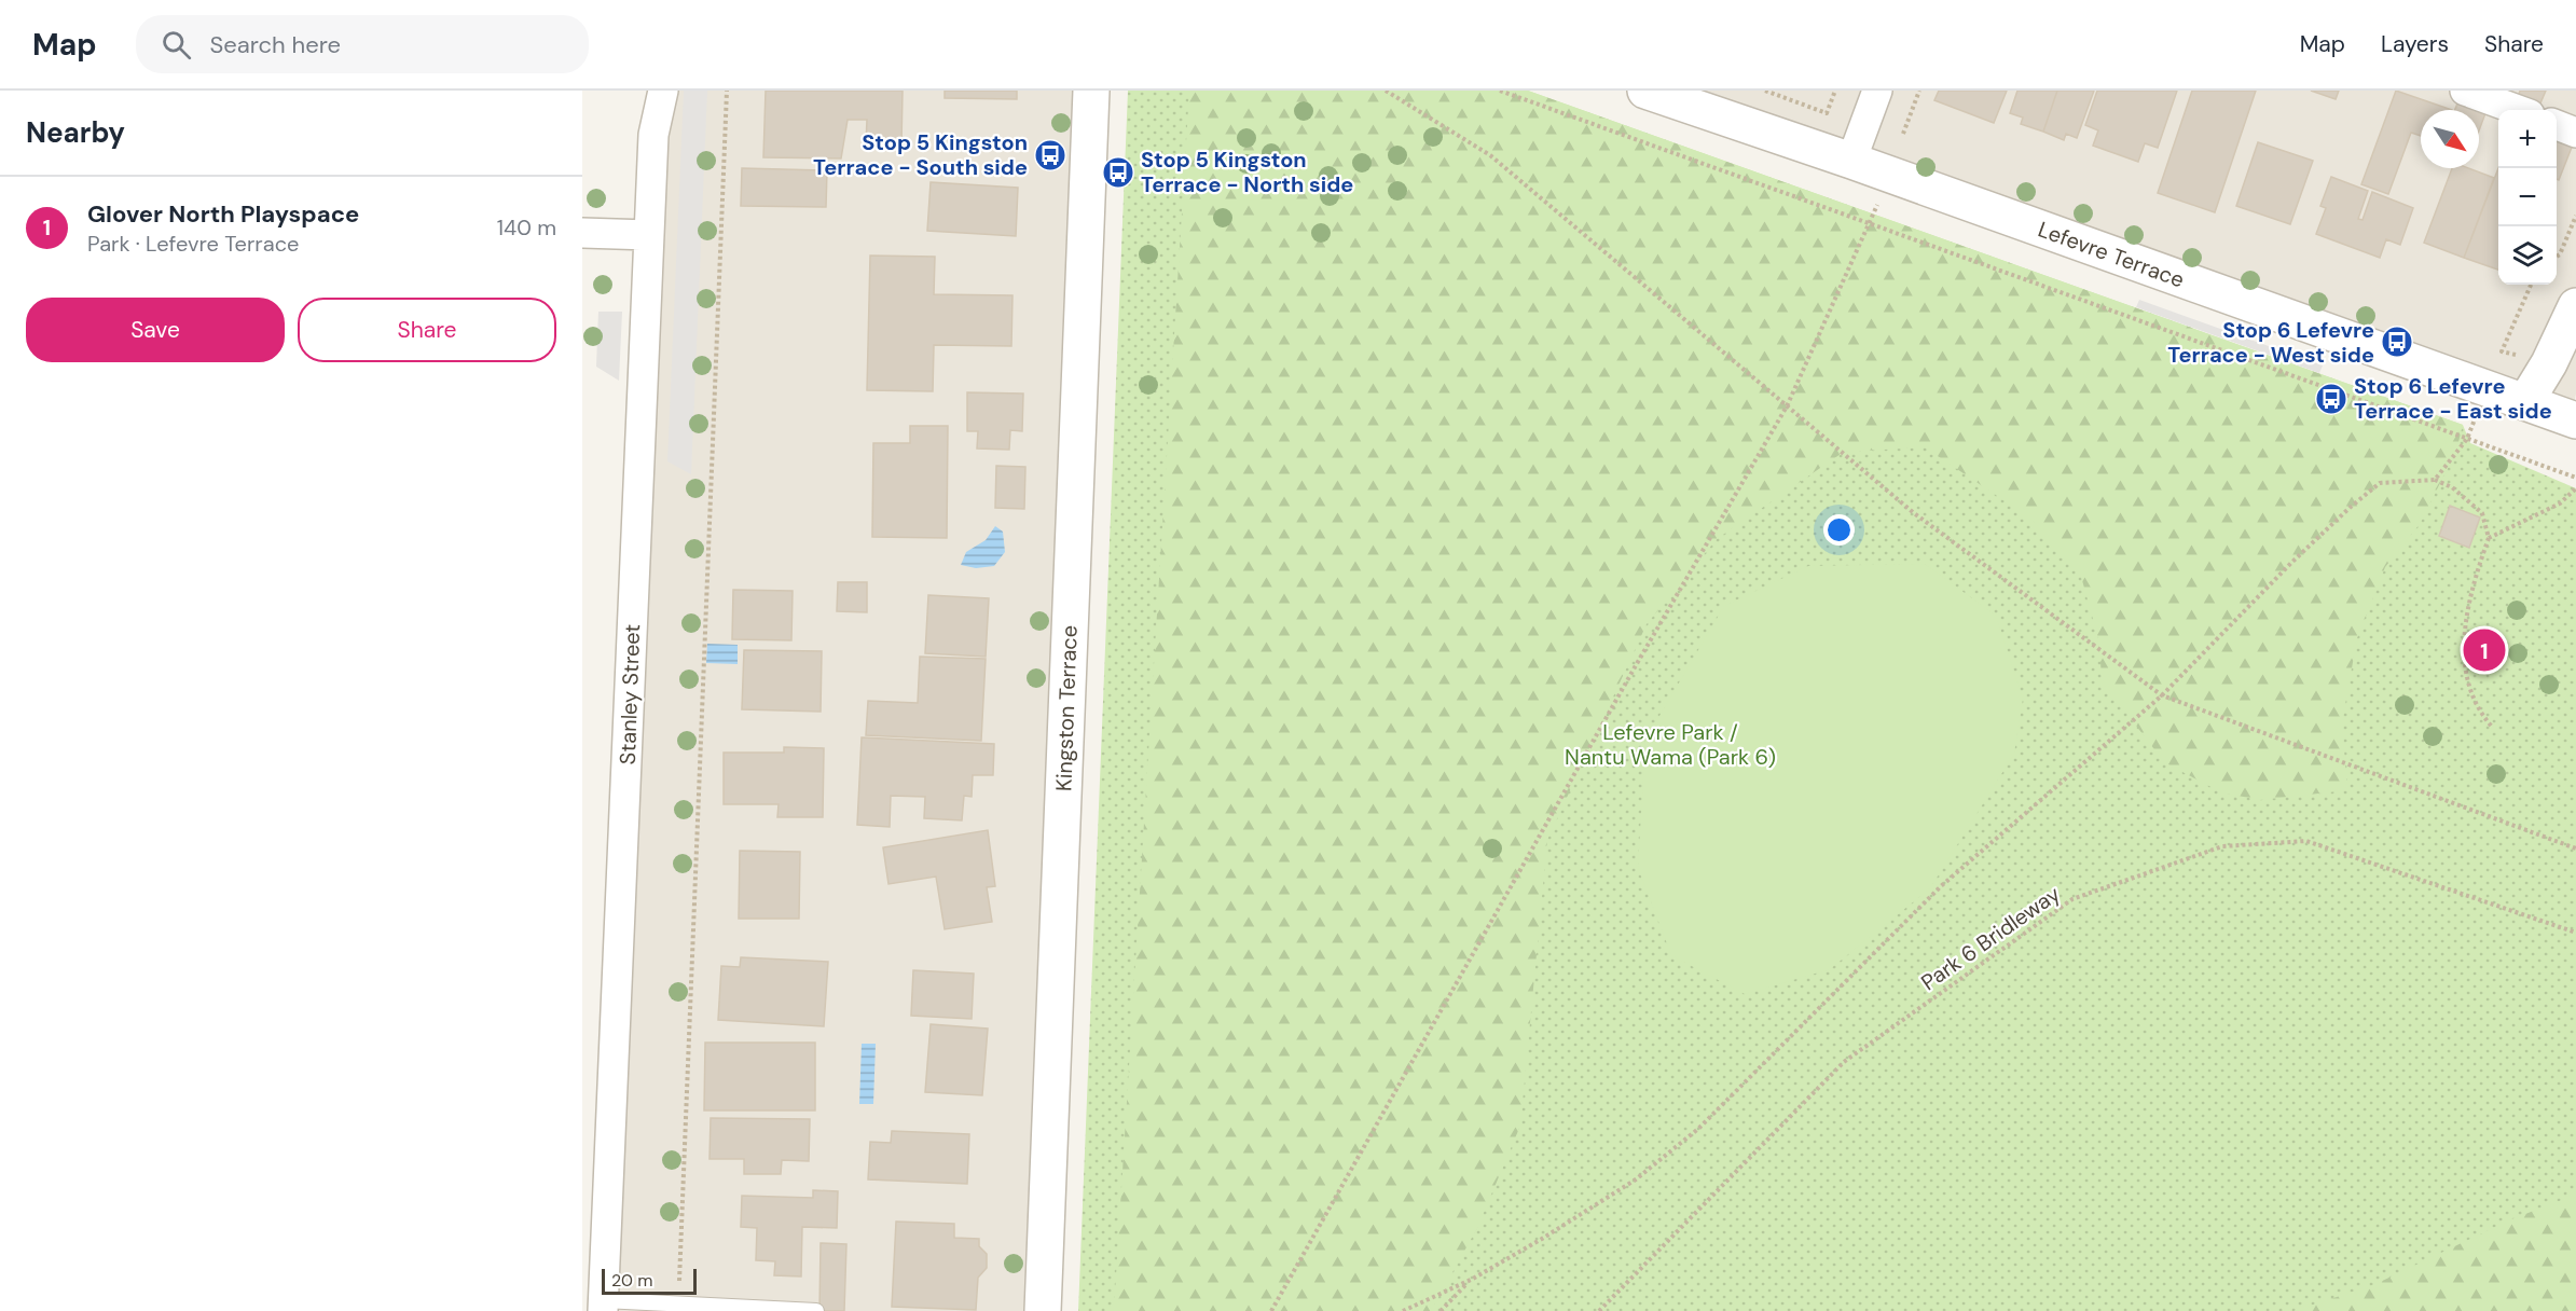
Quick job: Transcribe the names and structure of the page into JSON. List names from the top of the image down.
{
  "streets": {
    "street": ["Lefevre Terrace", "Stanley Street", "Kingston Terrace"],
    "path": ["Park 6 Bridleway"]
  },
  "parks": ["Lefevre Park / Nantu Wama (Park 6)"],
  "places": {
    "bus stop": [
      "Stop 5 Kingston Terrace - South side",
      "Stop 5 Kingston Terrace - North side",
      "Stop 6 Lefevre Terrace - West side",
      "Stop 6 Lefevre Terrace - East side"
    ]
  },
  "scale_bar": "20 m",
  "north": "bottom right",
  "page": {
    "header": "Map",
    "search": "Search here",
    "nav": ["Map", "Layers", "Share"],
    "heading": "Nearby",
    "map_buttons": ["+", "−"],
    "list": [
      {
        "mark": "1",
        "name": "Glover North Playspace",
        "note": "Park · Lefevre Terrace",
        "value": "140 m"
      }
    ],
    "buttons": ["Save", "Share"],
    "pins": "1",
    "scale": "20 m"
  }
}
